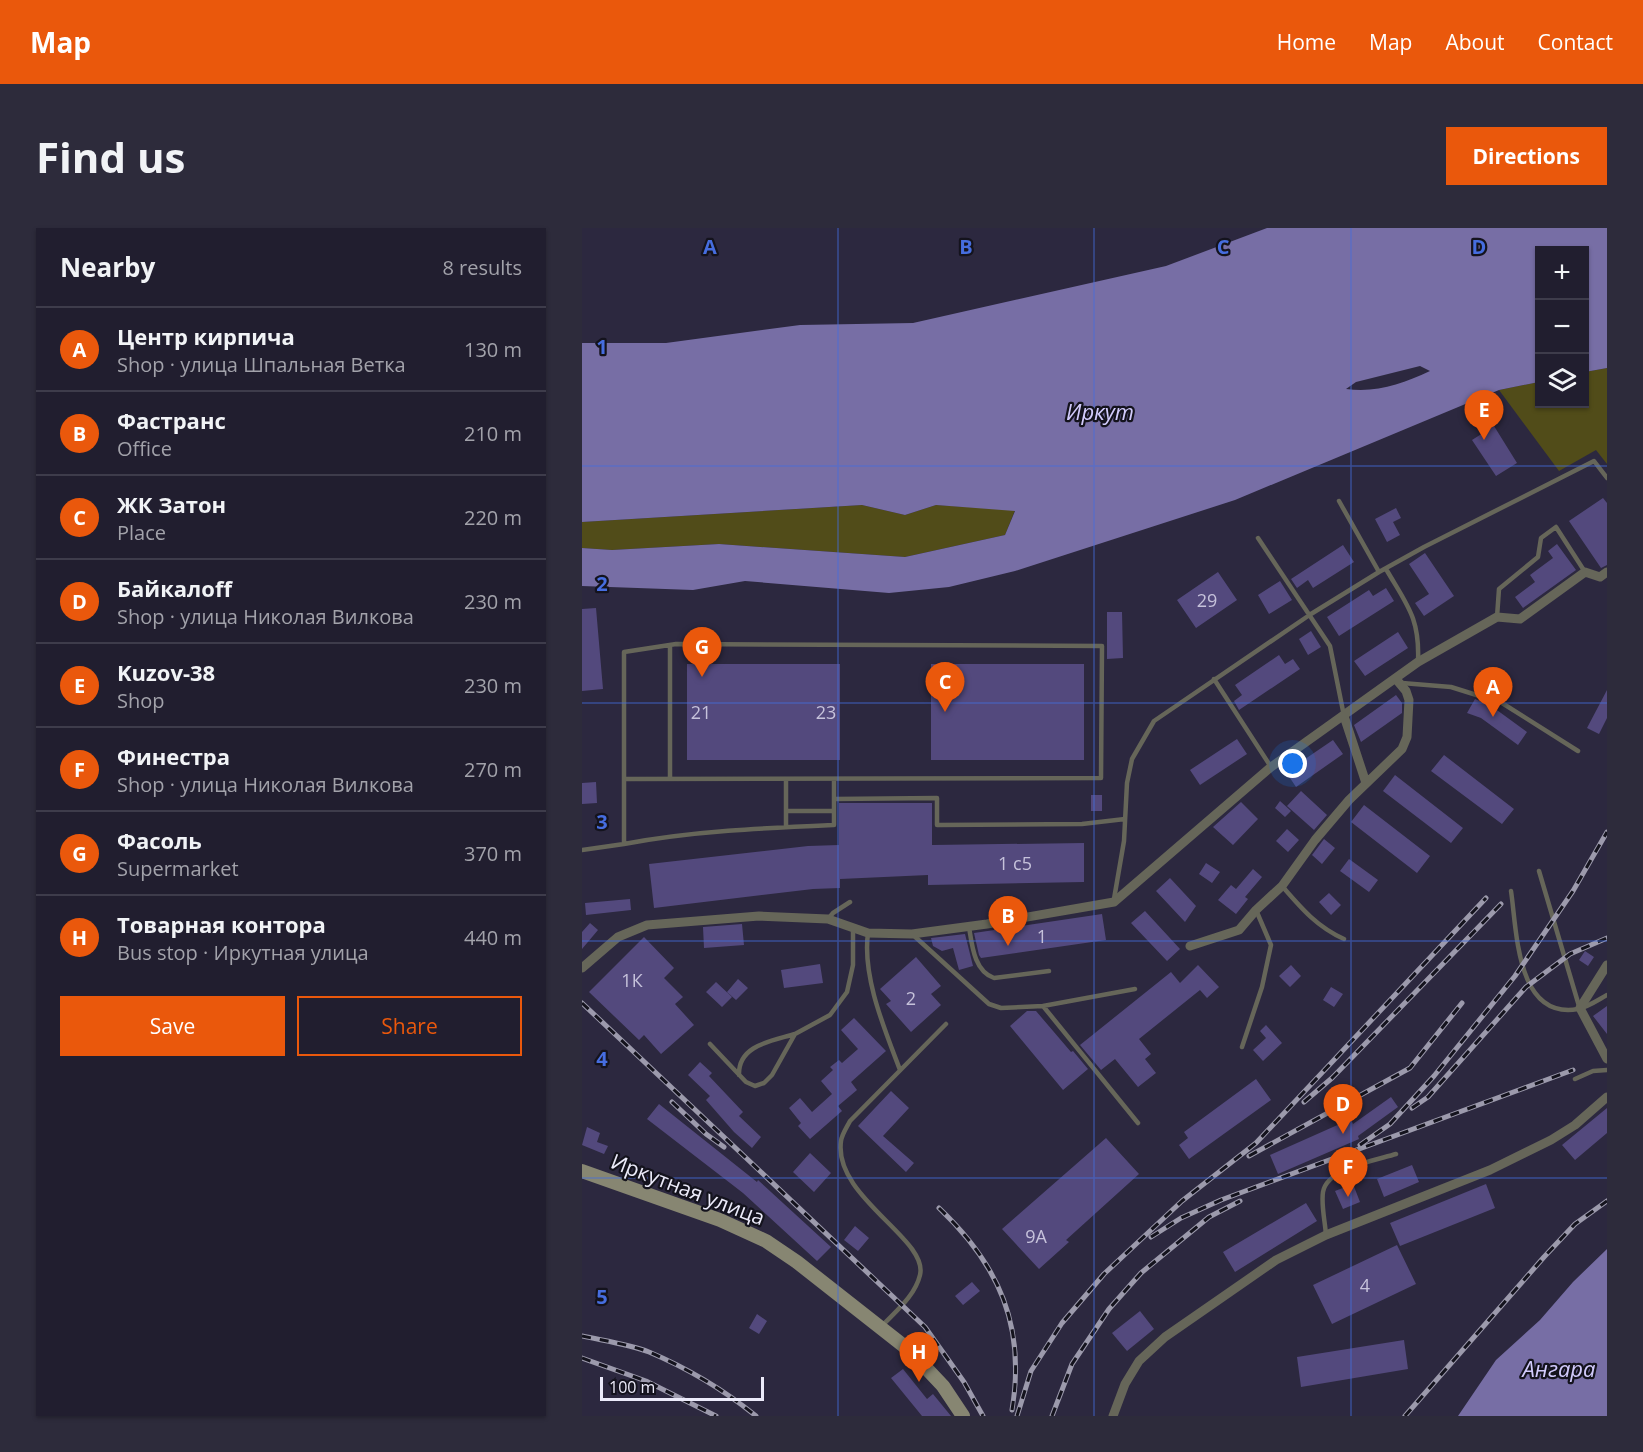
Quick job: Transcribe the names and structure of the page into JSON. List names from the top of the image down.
{
  "streets": {
    "main road": ["Иркутная улица"]
  },
  "water": ["Иркут", "Ангара"],
  "house_numbers": [
    "29",
    "21",
    "23",
    "1 с5",
    "1",
    "1К",
    "2",
    "9А",
    "4"
  ],
  "scale_bar": "100 m",
  "page": {
    "header": "Map",
    "nav": [
      "Home",
      "Map",
      "About",
      "Contact"
    ],
    "buttons": [
      "Directions",
      ["Save", "Share"]
    ],
    "title": "Find us",
    "heading": ["Nearby", "8 results"],
    "map_buttons": ["+", "−"],
    "list": [
      {
        "mark": "A",
        "name": "Центр кирпича",
        "note": "Shop · улица Шпальная Ветка",
        "value": "130 m"
      },
      {
        "mark": "B",
        "name": "Фастранс",
        "note": "Office",
        "value": "210 m"
      },
      {
        "mark": "C",
        "name": "ЖК Затон",
        "note": "Place",
        "value": "220 m"
      },
      {
        "mark": "D",
        "name": "Байкалoff",
        "note": "Shop · улица Николая Вилкова",
        "value": "230 m"
      },
      {
        "mark": "E",
        "name": "Kuzov-38",
        "note": "Shop",
        "value": "230 m"
      },
      {
        "mark": "F",
        "name": "Финестра",
        "note": "Shop · улица Николая Вилкова",
        "value": "270 m"
      },
      {
        "mark": "G",
        "name": "Фасоль",
        "note": "Supermarket",
        "value": "370 m"
      },
      {
        "mark": "H",
        "name": "Товарная контора",
        "note": "Bus stop · Иркутная улица",
        "value": "440 m"
      }
    ],
    "pins": [
      "E",
      "G",
      "C",
      "A",
      "B",
      "D",
      "F",
      "H"
    ],
    "scale": "100 m"
  },
  "grid": {
    "columns": [
      "A",
      "B",
      "C",
      "D"
    ],
    "rows": [
      "1",
      "2",
      "3",
      "4",
      "5"
    ]
  }
}
